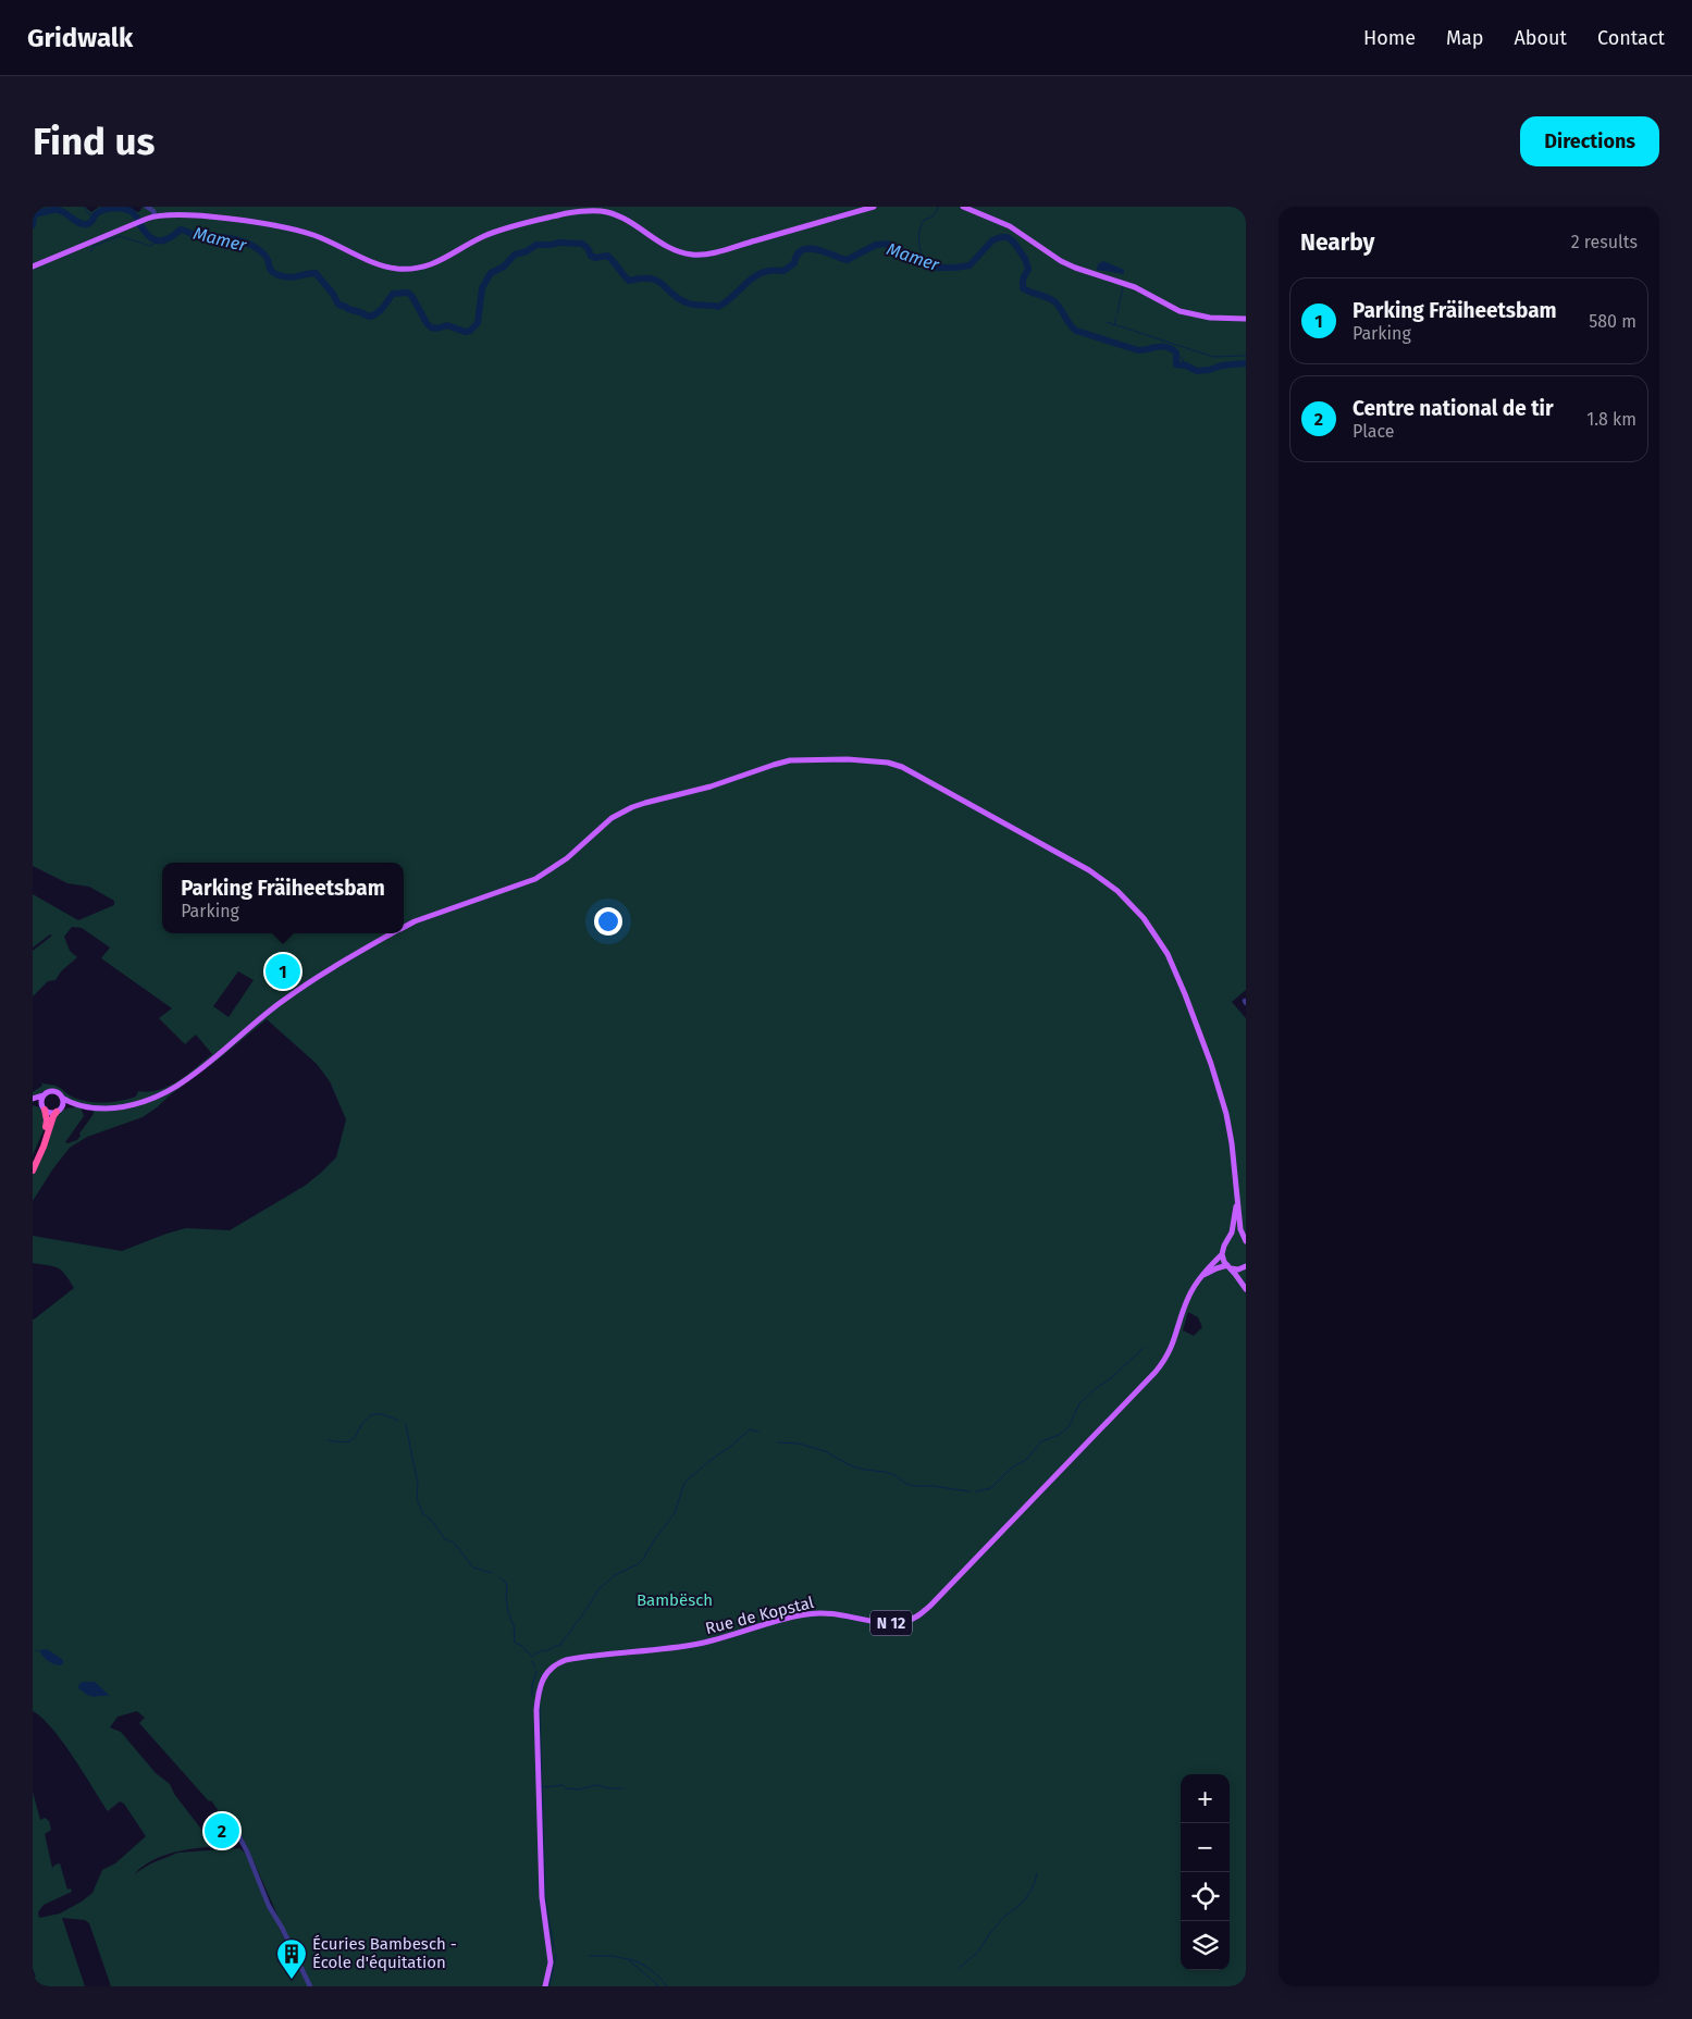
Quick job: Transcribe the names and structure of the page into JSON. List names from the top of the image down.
{
  "streets": {
    "main road": ["Rue de Kopstal", "N 12"]
  },
  "water": ["Mamer"],
  "parks": ["Bambësch"],
  "places": {
    "building": ["Écuries Bambesch - École d'équitation"]
  },
  "page": {
    "header": "Gridwalk",
    "nav": [
      "Home",
      "Map",
      "About",
      "Contact"
    ],
    "buttons": "Directions",
    "title": "Find us",
    "heading": ["Nearby", "2 results"],
    "list": [
      {
        "mark": "1",
        "name": "Parking Fräiheetsbam",
        "note": "Parking",
        "value": "580 m"
      },
      {
        "mark": "2",
        "name": "Centre national de tir",
        "note": "Place",
        "value": "1.8 km"
      }
    ],
    "popup": ["Parking Fräiheetsbam", "Parking"],
    "pins": ["1", "2"],
    "map_buttons": ["+", "−"]
  }
}
